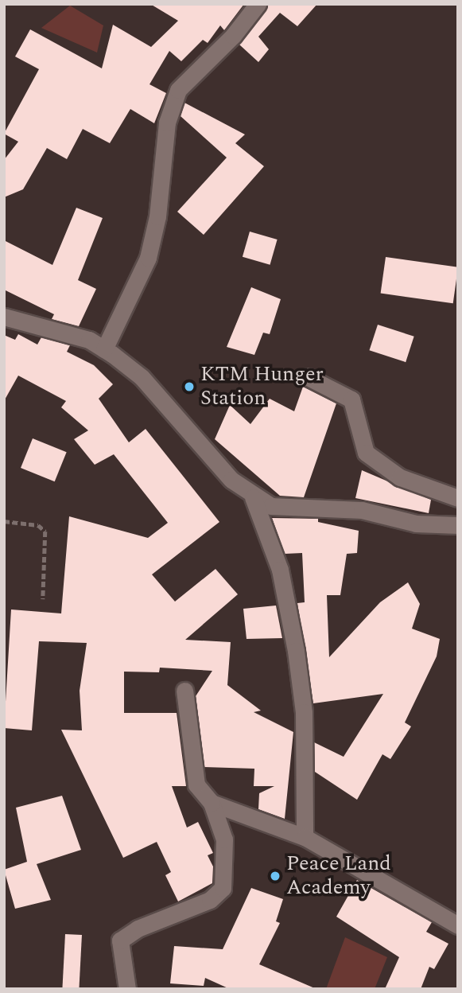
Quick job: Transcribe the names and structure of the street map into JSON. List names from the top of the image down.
{
  "places": ["KTM Hunger Station", "Peace Land Academy"]
}
